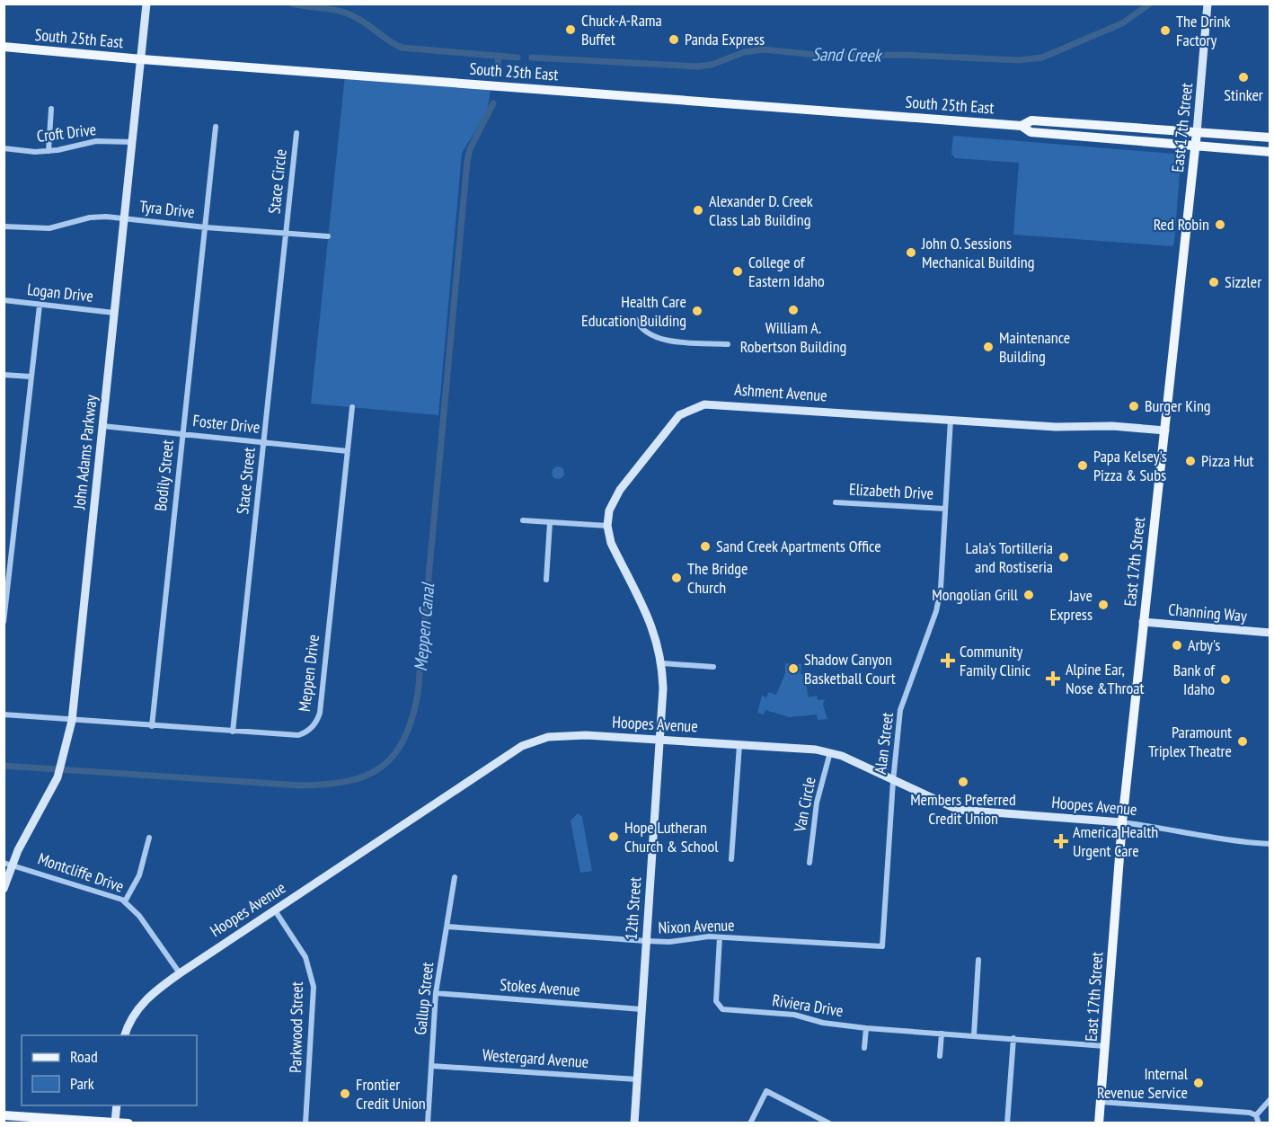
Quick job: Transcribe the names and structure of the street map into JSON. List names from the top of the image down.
{
  "streets": {
    "main road": ["South 25th East", "East 17th Street"],
    "street": [
      "Croft Drive",
      "Stace Circle",
      "Tyra Drive",
      "Logan Drive",
      "Ashment Avenue",
      "Foster Drive",
      "John Adams Parkway",
      "Bodily Street",
      "Stace Street",
      "Elizabeth Drive",
      "Channing Way",
      "Meppen Drive",
      "Hoopes Avenue",
      "Alan Street",
      "Van Circle",
      "Montcliffe Drive",
      "12th Street",
      "Nixon Avenue",
      "Stokes Avenue",
      "Gallup Street",
      "Riviera Drive",
      "Parkwood Street",
      "Westergard Avenue"
    ]
  },
  "crossings": [
    ["South 25th East", "East 17th Street"],
    ["South 25th East", "John Adams Parkway"],
    ["East 17th Street", "Ashment Avenue"],
    ["East 17th Street", "Channing Way"],
    ["East 17th Street", "Hoopes Avenue"],
    ["East 17th Street", "Riviera Drive"],
    ["Croft Drive", "John Adams Parkway"],
    ["Stace Circle", "Tyra Drive"],
    ["Stace Circle", "Stace Street"],
    ["Tyra Drive", "John Adams Parkway"],
    ["Tyra Drive", "Bodily Street"],
    ["Tyra Drive", "Stace Street"],
    ["Logan Drive", "John Adams Parkway"],
    ["Ashment Avenue", "Alan Street"],
    ["Foster Drive", "John Adams Parkway"],
    ["Foster Drive", "Bodily Street"],
    ["Foster Drive", "Stace Street"],
    ["Foster Drive", "Meppen Drive"],
    ["John Adams Parkway", "Meppen Drive"],
    ["John Adams Parkway", "Montcliffe Drive"],
    ["Bodily Street", "Meppen Drive"],
    ["Stace Street", "Meppen Drive"],
    ["Elizabeth Drive", "Alan Street"],
    ["Hoopes Avenue", "Alan Street"],
    ["Hoopes Avenue", "Van Circle"],
    ["Hoopes Avenue", "Montcliffe Drive"],
    ["Hoopes Avenue", "12th Street"],
    ["Hoopes Avenue", "Parkwood Street"],
    ["Alan Street", "Nixon Avenue"],
    ["12th Street", "Nixon Avenue"],
    ["12th Street", "Stokes Avenue"],
    ["12th Street", "Westergard Avenue"],
    ["Nixon Avenue", "Gallup Street"],
    ["Nixon Avenue", "Riviera Drive"],
    ["Stokes Avenue", "Gallup Street"],
    ["Gallup Street", "Westergard Avenue"]
  ],
  "water": ["Sand Creek", "Meppen Canal"],
  "places": {
    "other": [
      "Chuck-A-Rama Buffet",
      "The Drink Factory",
      "Panda Express",
      "Stinker",
      "Alexander D. Creek Class Lab Building",
      "Red Robin",
      "John O. Sessions Mechanical Building",
      "College of Eastern Idaho",
      "Sizzler",
      "William A. Robertson Building",
      "Health Care Education Building",
      "Maintenance Building",
      "Burger King",
      "Pizza Hut",
      "Papa Kelsey's Pizza & Subs",
      "Sand Creek Apartments Office",
      "Lala's Tortilleria and Rostiseria",
      "The Bridge Church",
      "Mongolian Grill",
      "Jave Express",
      "Arby's",
      "Shadow Canyon Basketball Court",
      "Bank of Idaho",
      "Paramount Triplex Theatre",
      "Members Preferred Credit Union",
      "Hope Lutheran Church & School",
      "Internal Revenue Service",
      "Frontier Credit Union"
    ],
    "health": ["Community Family Clinic", "Alpine Ear, Nose &Throat", "America Health Urgent Care"]
  },
  "legend": ["Road", "Park"]
}
